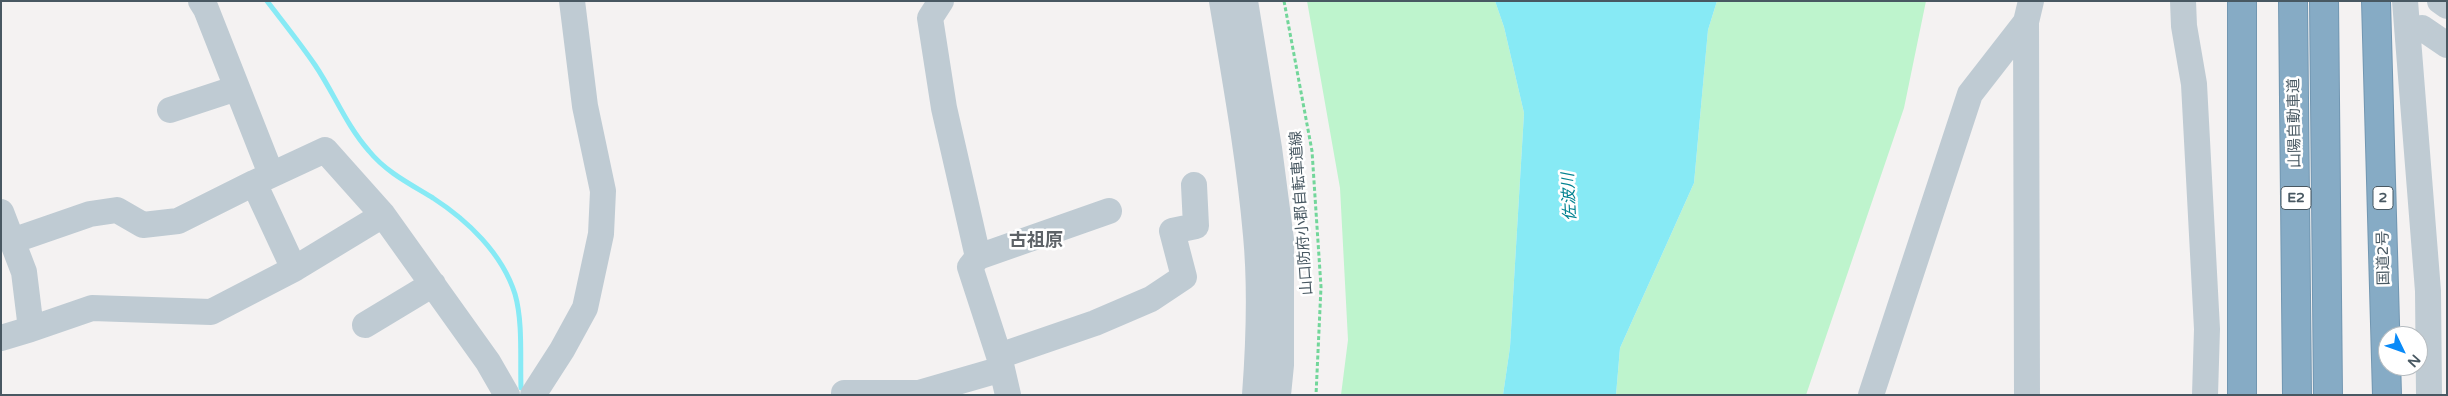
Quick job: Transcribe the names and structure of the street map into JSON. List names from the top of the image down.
{
  "streets": {
    "highway": [
      "山陽自動車道",
      "E2",
      "2",
      "国道2号"
    ],
    "path": ["山口防府小郡自転車道線"]
  },
  "districts": ["古祖原"],
  "water": ["佐波川"],
  "north": "bottom right"
}
